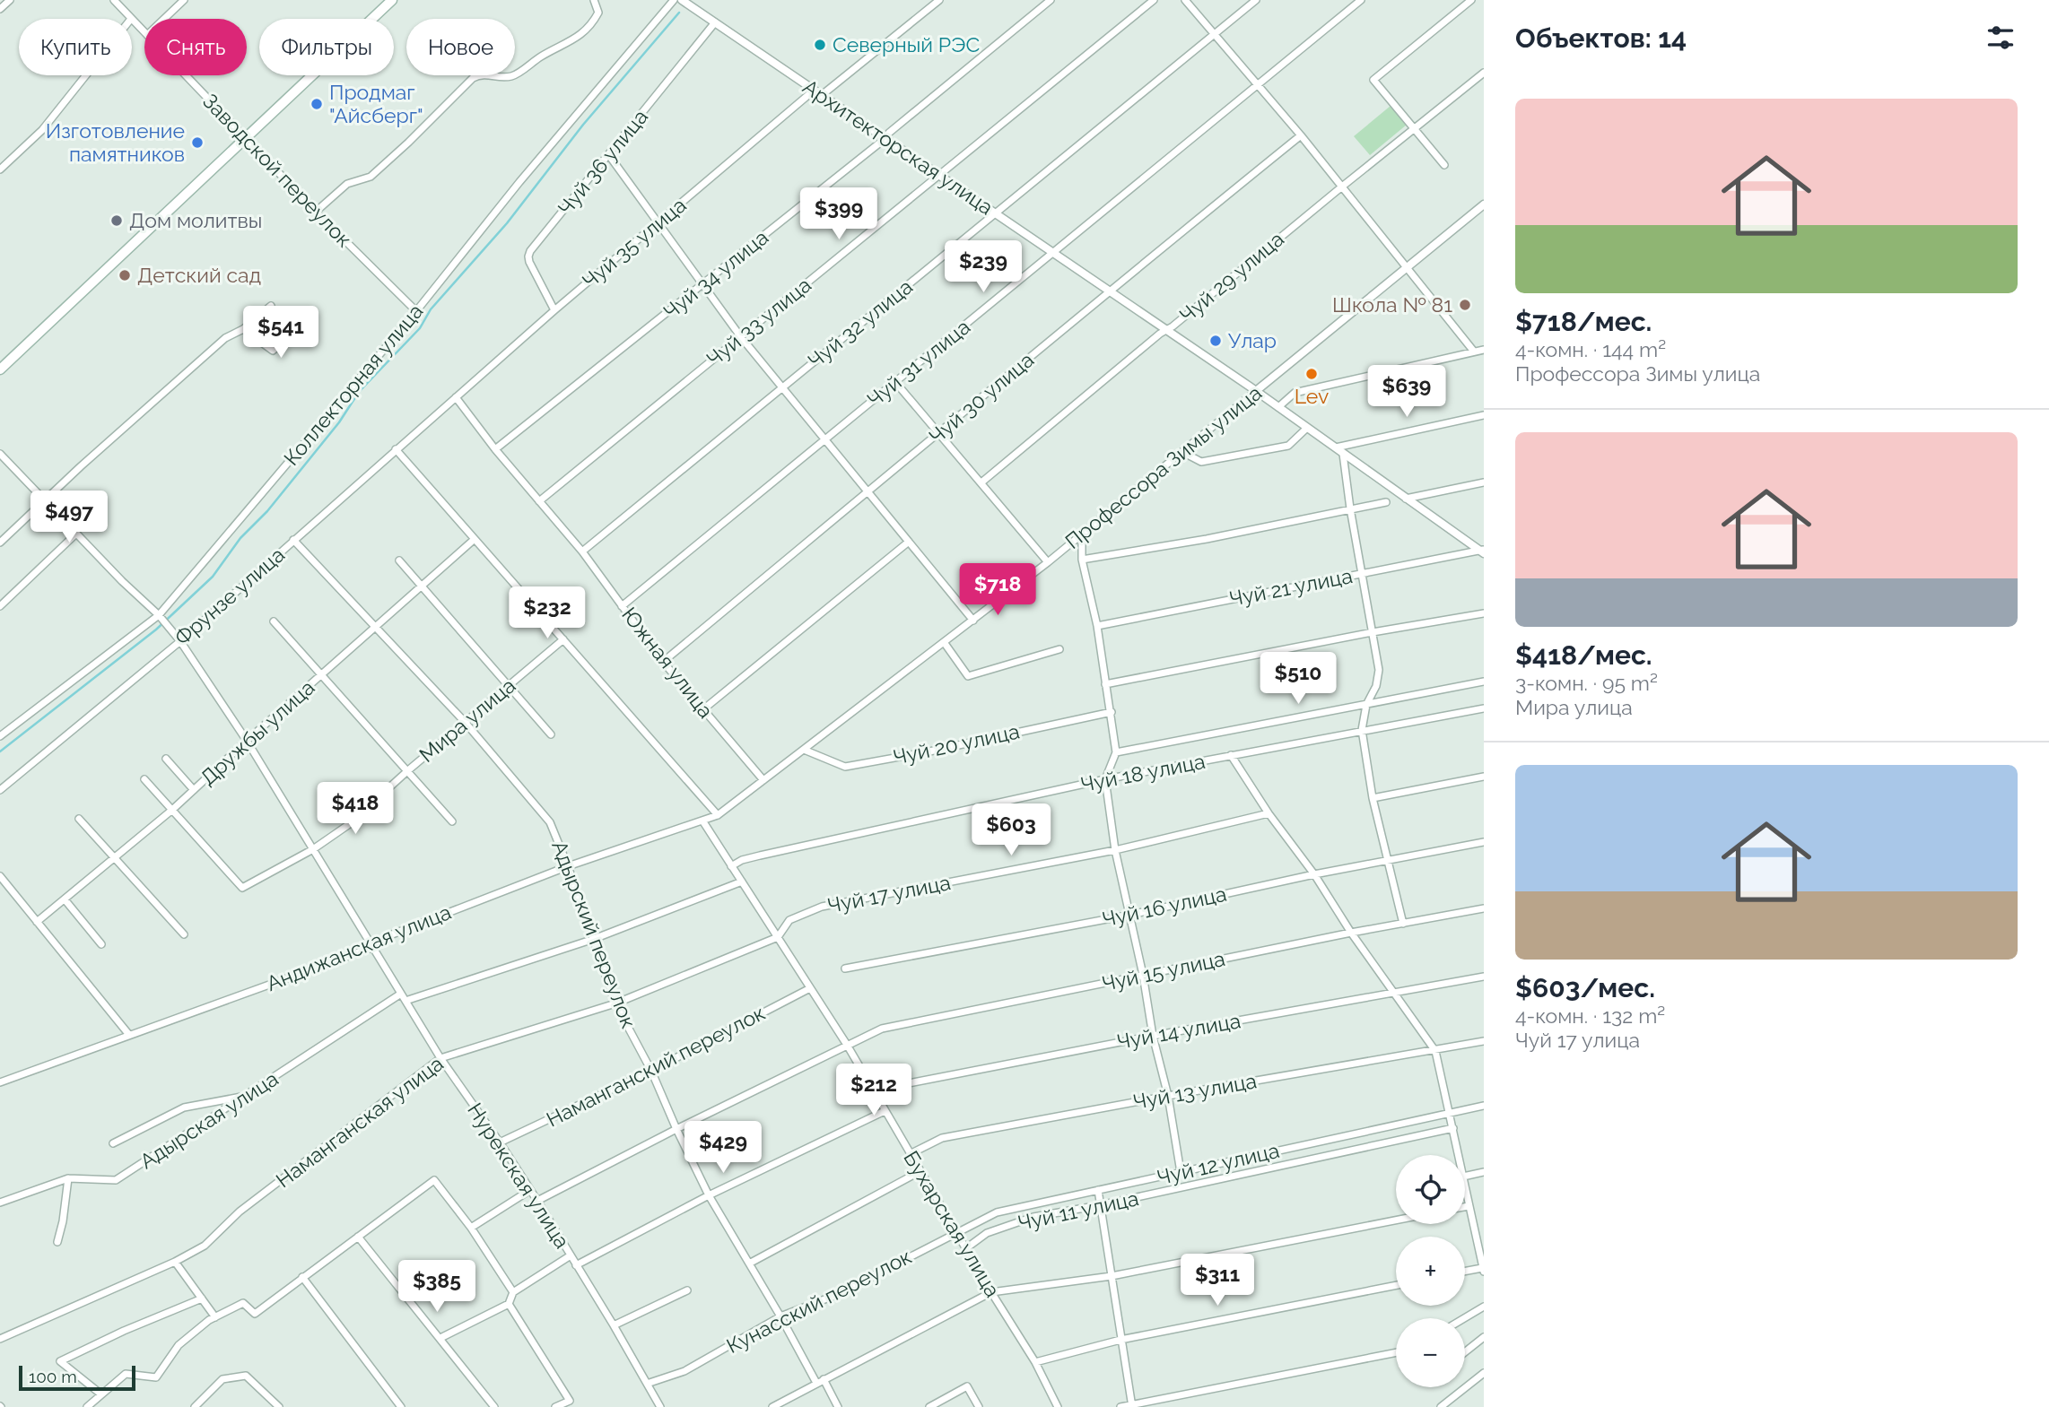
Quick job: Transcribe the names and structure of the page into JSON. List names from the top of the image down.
{
  "streets": {
    "street": [
      "Архитекторская улица",
      "Чуй 36 улица",
      "Заводской переулок",
      "Чуй 35 улица",
      "Чуй 34 улица",
      "Чуй 29 улица",
      "Чуй 33 улица",
      "Чуй 32 улица",
      "Чуй 31 улица",
      "Коллекторная улица",
      "Чуй 30 улица",
      "Профессора Зимы улица",
      "Чуй 21 улица",
      "Фрунзе улица",
      "Южная улица",
      "Мира улица",
      "Дружбы улица",
      "Чуй 20 улица",
      "Чуй 18 улица",
      "Чуй 17 улица",
      "Чуй 16 улица",
      "Адырский переулок",
      "Андижанская улица",
      "Чуй 15 улица",
      "Чуй 14 улица",
      "Наманганский переулок",
      "Чуй 13 улица",
      "Адырская улица",
      "Наманганская улица",
      "Чуй 12 улица",
      "Нурекская улица",
      "Чуй 11 улица",
      "Бухарская улица",
      "Кунасский переулок"
    ]
  },
  "crossings": [
    ["Архитекторская улица", "Чуй 36 улица"],
    ["Архитекторская улица", "Чуй 35 улица"],
    ["Архитекторская улица", "Чуй 34 улица"],
    ["Архитекторская улица", "Чуй 29 улица"],
    ["Архитекторская улица", "Чуй 33 улица"],
    ["Архитекторская улица", "Чуй 32 улица"],
    ["Архитекторская улица", "Чуй 31 улица"],
    ["Архитекторская улица", "Чуй 30 улица"],
    ["Архитекторская улица", "Профессора Зимы улица"],
    ["Архитекторская улица", "Чуй 21 улица"],
    ["Чуй 36 улица", "Чуй 35 улица"],
    ["Заводской переулок", "Коллекторная улица"],
    ["Чуй 35 улица", "Фрунзе улица"],
    ["Чуй 35 улица", "Южная улица"],
    ["Чуй 34 улица", "Южная улица"],
    ["Чуй 33 улица", "Южная улица"],
    ["Чуй 32 улица", "Южная улица"],
    ["Чуй 31 улица", "Южная улица"],
    ["Коллекторная улица", "Нурекская улица"],
    ["Чуй 30 улица", "Южная улица"],
    ["Профессора Зимы улица", "Южная улица"],
    ["Профессора Зимы улица", "Чуй 20 улица"],
    ["Профессора Зимы улица", "Андижанская улица"],
    ["Фрунзе улица", "Южная улица"],
    ["Фрунзе улица", "Адырский переулок"],
    ["Фрунзе улица", "Нурекская улица"],
    ["Мира улица", "Дружбы улица"],
    ["Мира улица", "Адырский переулок"],
    ["Мира улица", "Нурекская улица"],
    ["Дружбы улица", "Адырский переулок"],
    ["Дружбы улица", "Нурекская улица"],
    ["Чуй 18 улица", "Бухарская улица"],
    ["Чуй 17 улица", "Наманганская улица"],
    ["Чуй 17 улица", "Бухарская улица"],
    ["Адырский переулок", "Андижанская улица"],
    ["Адырский переулок", "Чуй 15 улица"],
    ["Адырский переулок", "Наманганский переулок"],
    ["Адырский переулок", "Наманганская улица"],
    ["Адырский переулок", "Кунасский переулок"],
    ["Андижанская улица", "Нурекская улица"],
    ["Андижанская улица", "Бухарская улица"],
    ["Чуй 15 улица", "Нурекская улица"],
    ["Чуй 15 улица", "Бухарская улица"],
    ["Чуй 14 улица", "Бухарская улица"],
    ["Наманганский переулок", "Нурекская улица"],
    ["Наманганский переулок", "Бухарская улица"],
    ["Чуй 13 улица", "Бухарская улица"],
    ["Адырская улица", "Нурекская улица"],
    ["Наманганская улица", "Нурекская улица"],
    ["Наманганская улица", "Бухарская улица"],
    ["Чуй 12 улица", "Бухарская улица"],
    ["Чуй 12 улица", "Кунасский переулок"],
    ["Нурекская улица", "Кунасский переулок"],
    ["Чуй 11 улица", "Бухарская улица"],
    ["Бухарская улица", "Кунасский переулок"]
  ],
  "places": [
    "Северный РЭС",
    "Продмаг \"Айсберг\"",
    "Изготовление памятников",
    "Дом молитвы",
    "Детский сад",
    "Школа № 81",
    "Улар",
    "Lev"
  ],
  "scale_bar": "100 m",
  "page": {
    "heading": "Объектов: 14",
    "chip": [
      "Купить",
      "Снять",
      "Фильтры",
      "Новое"
    ],
    "list": [
      {
        "name": "$718/мес.",
        "note": "4-комн. · 144 m² · Профессора Зимы улица"
      },
      {
        "name": "$418/мес.",
        "note": "3-комн. · 95 m² · Мира улица"
      },
      {
        "name": "$603/мес.",
        "note": "4-комн. · 132 m² · Чуй 17 улица"
      }
    ],
    "price": [
      "$399",
      "$239",
      "$541",
      "$639",
      "$497",
      "$718",
      "$232",
      "$510",
      "$418",
      "$603",
      "$212",
      "$429",
      "$311",
      "$385"
    ],
    "map_buttons": ["+", "−"],
    "scale": "100 m"
  }
}
